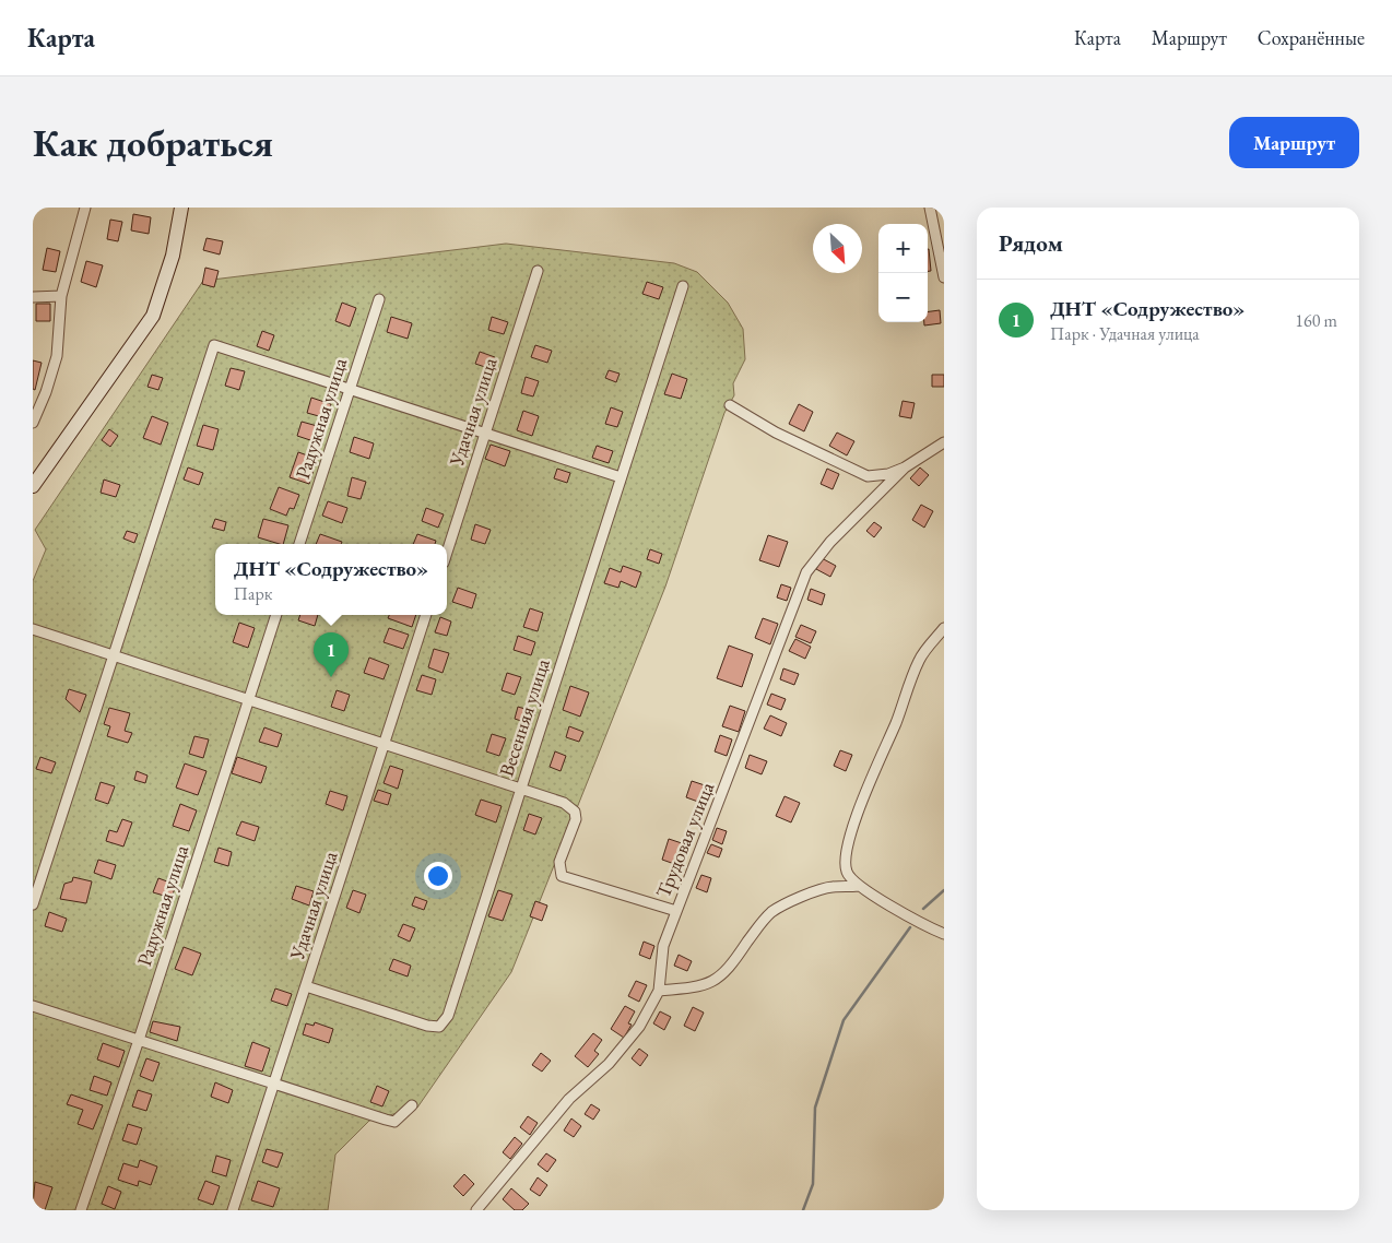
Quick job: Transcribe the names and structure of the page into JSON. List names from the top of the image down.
{
  "streets": {
    "street": [
      "Удачная улица",
      "Радужная улица",
      "Весенняя улица",
      "Трудовая улица"
    ]
  },
  "crossings": [
    ["Удачная улица", "Весенняя улица"]
  ],
  "north": "bottom right",
  "page": {
    "header": "Карта",
    "nav": ["Карта", "Маршрут", "Сохранённые"],
    "buttons": "Маршрут",
    "title": "Как добраться",
    "heading": "Рядом",
    "map_buttons": ["+", "−"],
    "list": [
      {
        "mark": "1",
        "name": "ДНТ «Содружество»",
        "note": "Парк · Удачная улица",
        "value": "160 m"
      }
    ],
    "popup": ["ДНТ «Содружество»", "Парк"],
    "pins": "1"
  }
}
